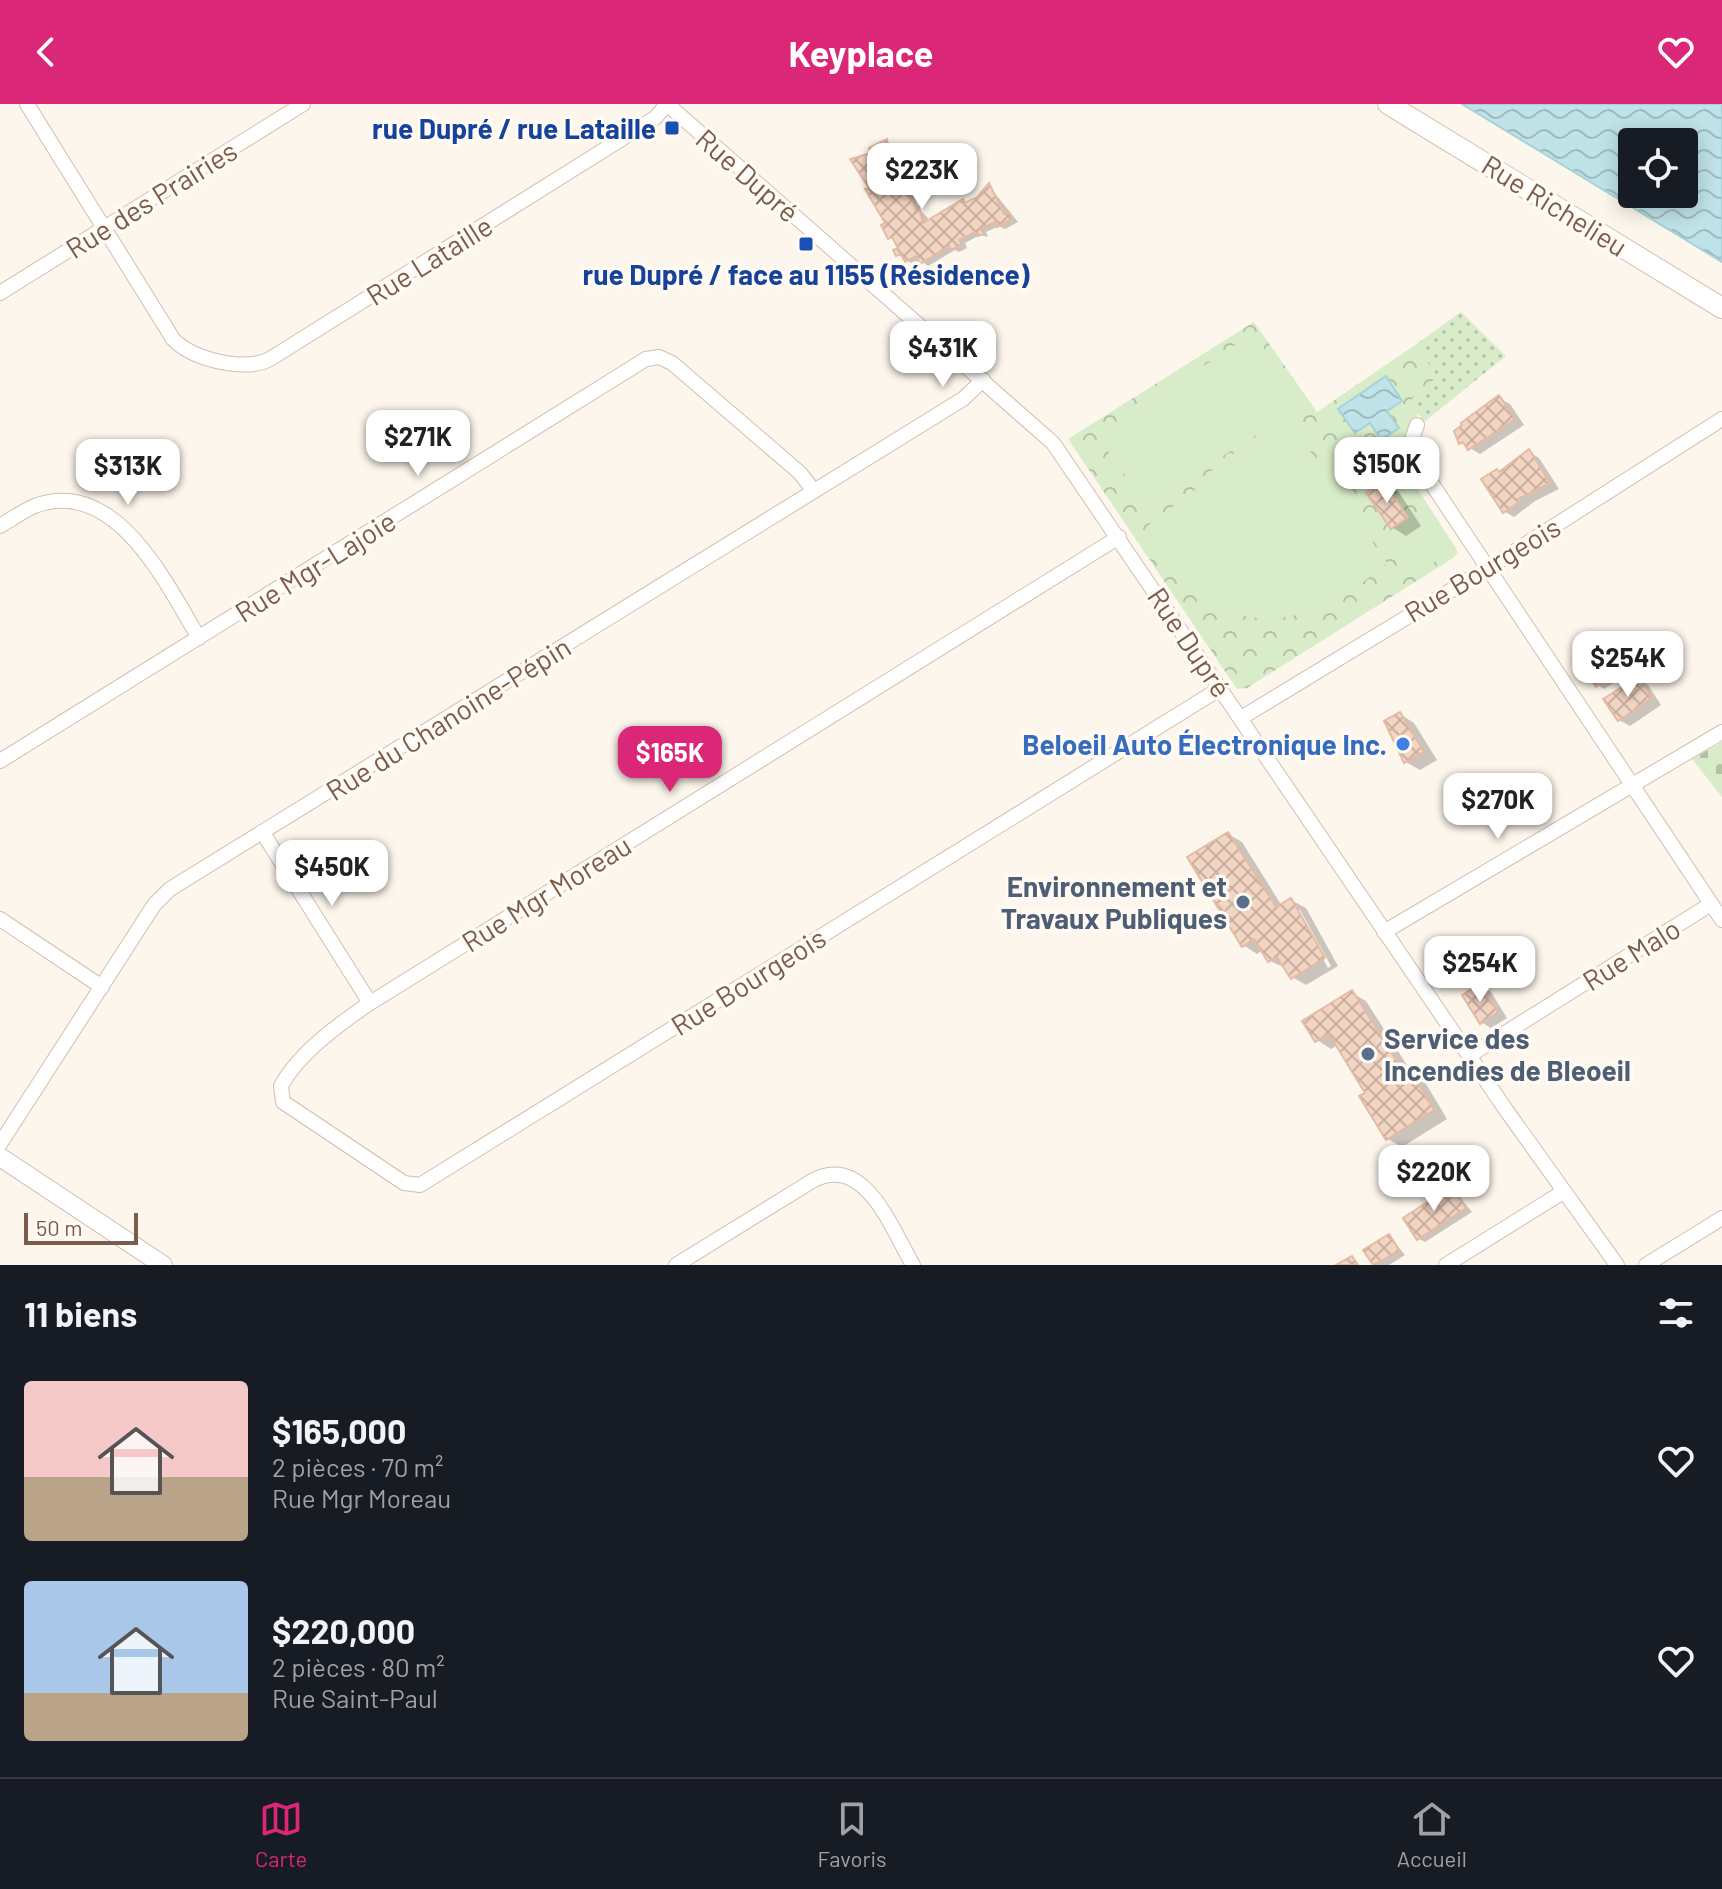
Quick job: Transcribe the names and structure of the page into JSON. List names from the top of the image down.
{
  "streets": {
    "main road": ["Rue Richelieu"],
    "street": [
      "Rue Dupré",
      "Rue des Prairies",
      "Rue Lataille",
      "Rue Mgr-Lajoie",
      "Rue Bourgeois",
      "Rue du Chanoine-Pépin",
      "Rue Mgr Moreau",
      "Rue Malo"
    ]
  },
  "crossings": [
    ["Rue Dupré", "Rue Lataille"],
    ["Rue Dupré", "Rue Bourgeois"],
    ["Rue Dupré", "Rue du Chanoine-Pépin"],
    ["Rue Dupré", "Rue Mgr Moreau"],
    ["Rue Dupré", "Rue Malo"],
    ["Rue des Prairies", "Rue Lataille"],
    ["Rue Mgr-Lajoie", "Rue du Chanoine-Pépin"],
    ["Rue Bourgeois", "Rue Mgr Moreau"]
  ],
  "places": {
    "transit": ["rue Dupré / rue Lataille", "rue Dupré / face au 1155 (Résidence)"],
    "other": ["Beloeil Auto Électronique Inc.", "Environnement et Travaux Publiques", "Service des Incendies de Bleoeil"]
  },
  "scale_bar": "50 m",
  "page": {
    "header": "Keyplace",
    "price": [
      "$223K",
      "$431K",
      "$271K",
      "$150K",
      "$313K",
      "$254K",
      "$165K",
      "$270K",
      "$450K",
      "$254K",
      "$220K"
    ],
    "scale": "50 m",
    "heading": "11 biens",
    "list": [
      {
        "name": "$165,000",
        "note": "2 pièces · 70 m² · Rue Mgr Moreau"
      },
      {
        "name": "$220,000",
        "note": "2 pièces · 80 m² · Rue Saint-Paul"
      }
    ],
    "tabs": ["Carte", "Favoris", "Accueil"]
  }
}
